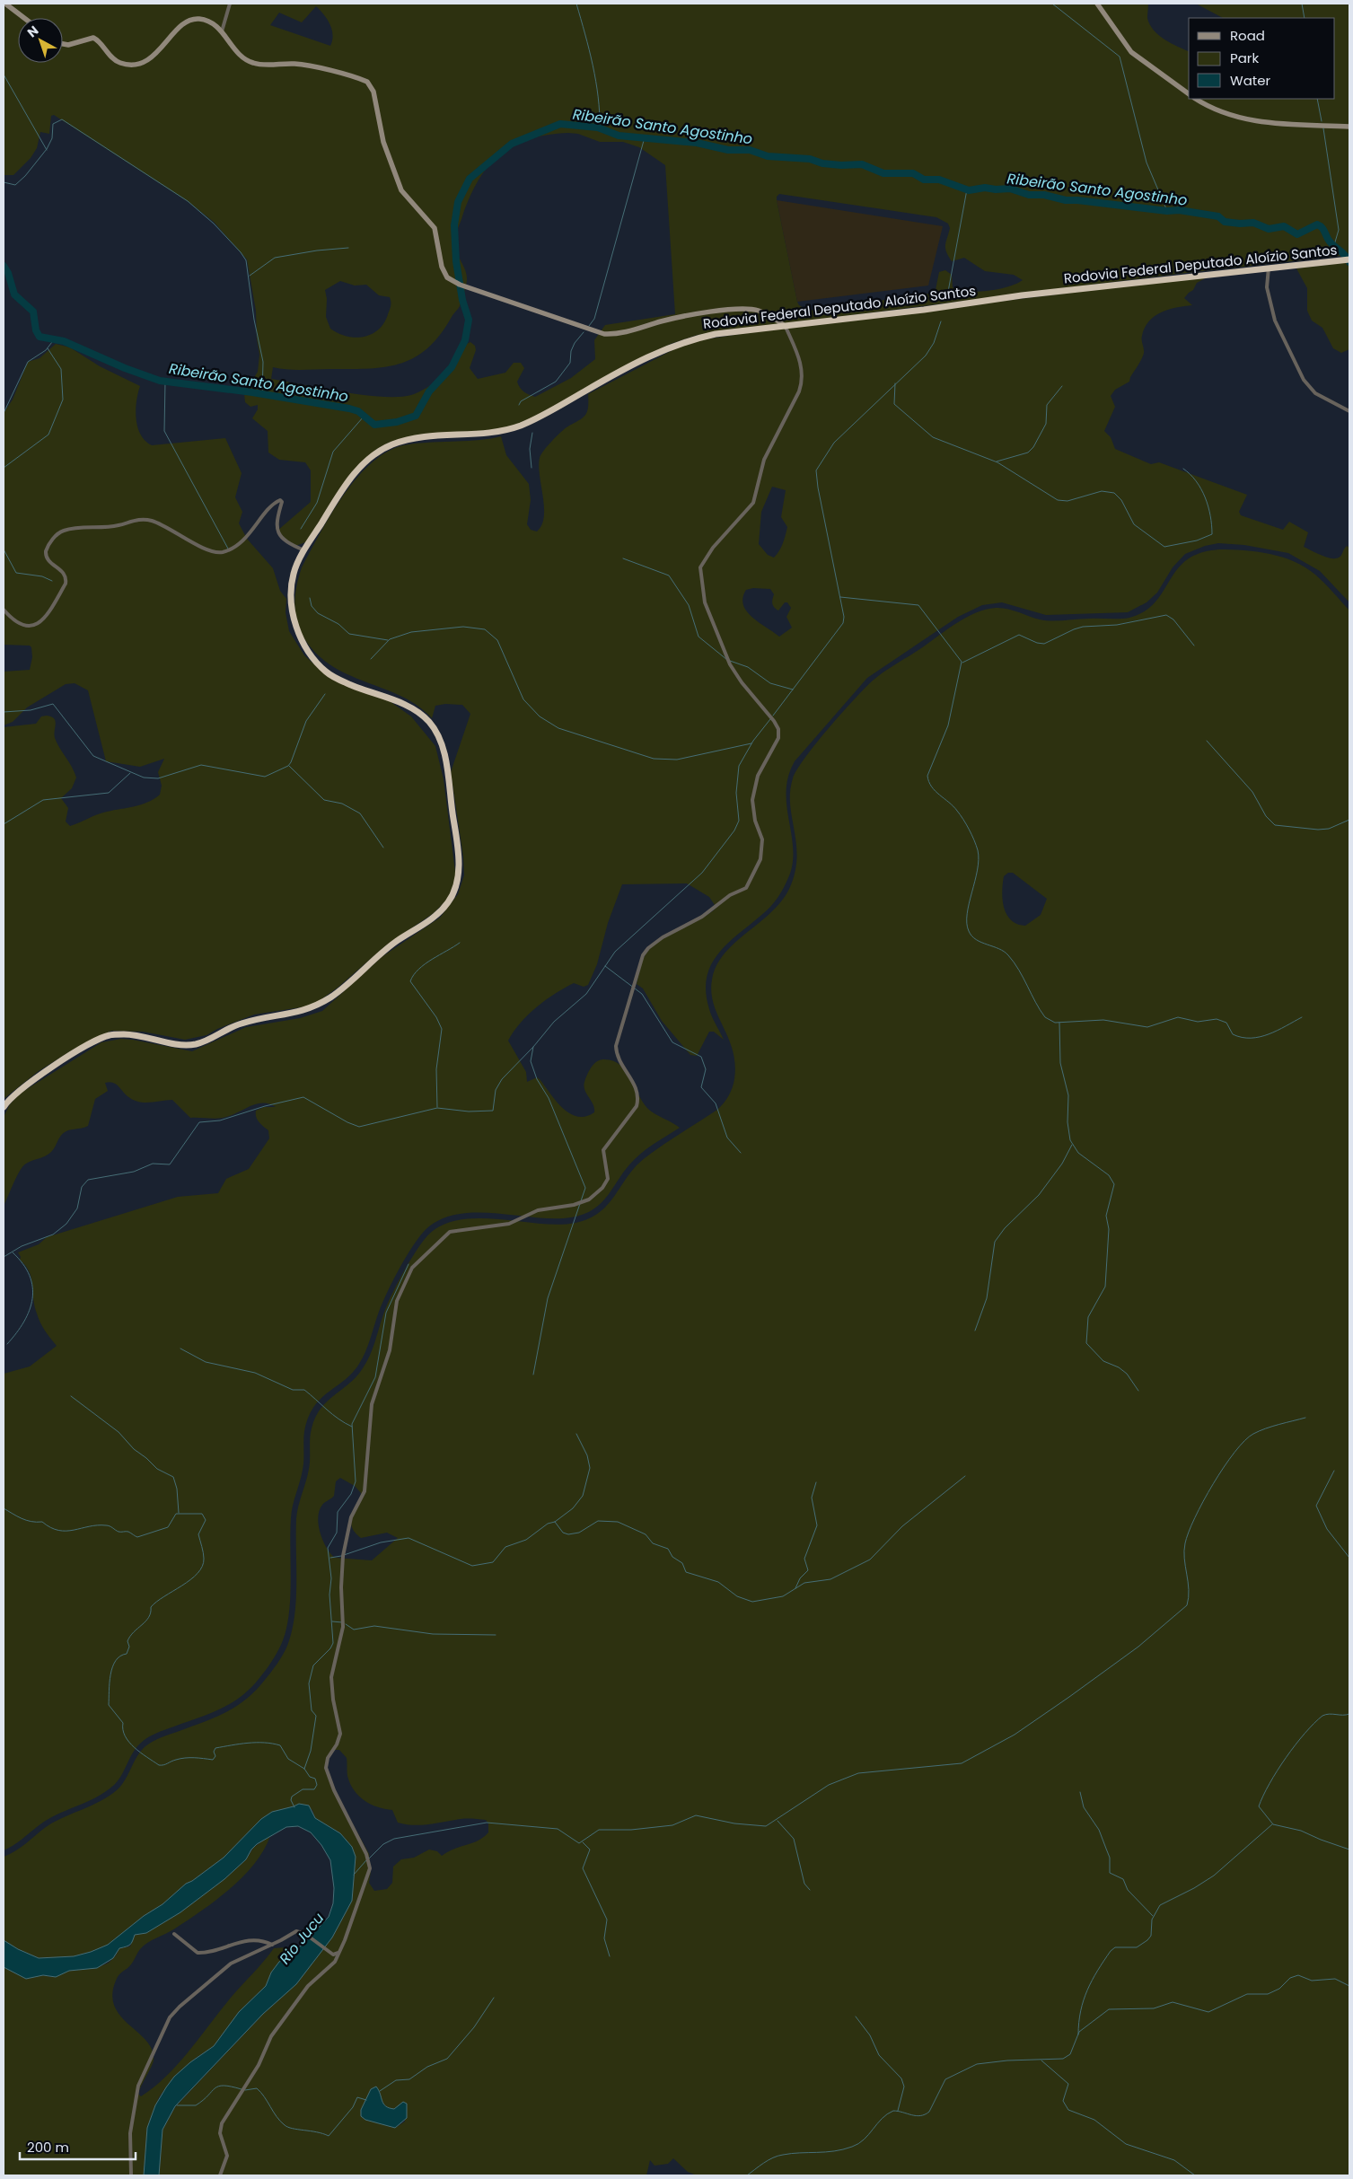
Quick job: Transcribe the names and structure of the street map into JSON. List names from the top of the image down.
{
  "streets": {
    "highway": ["Rodovia Federal Deputado Aloízio Santos"]
  },
  "water": ["Ribeirão Santo Agostinho", "Rio Jucu"],
  "legend": ["Road", "Park", "Water"],
  "scale_bar": "200 m",
  "north": "top left"
}
